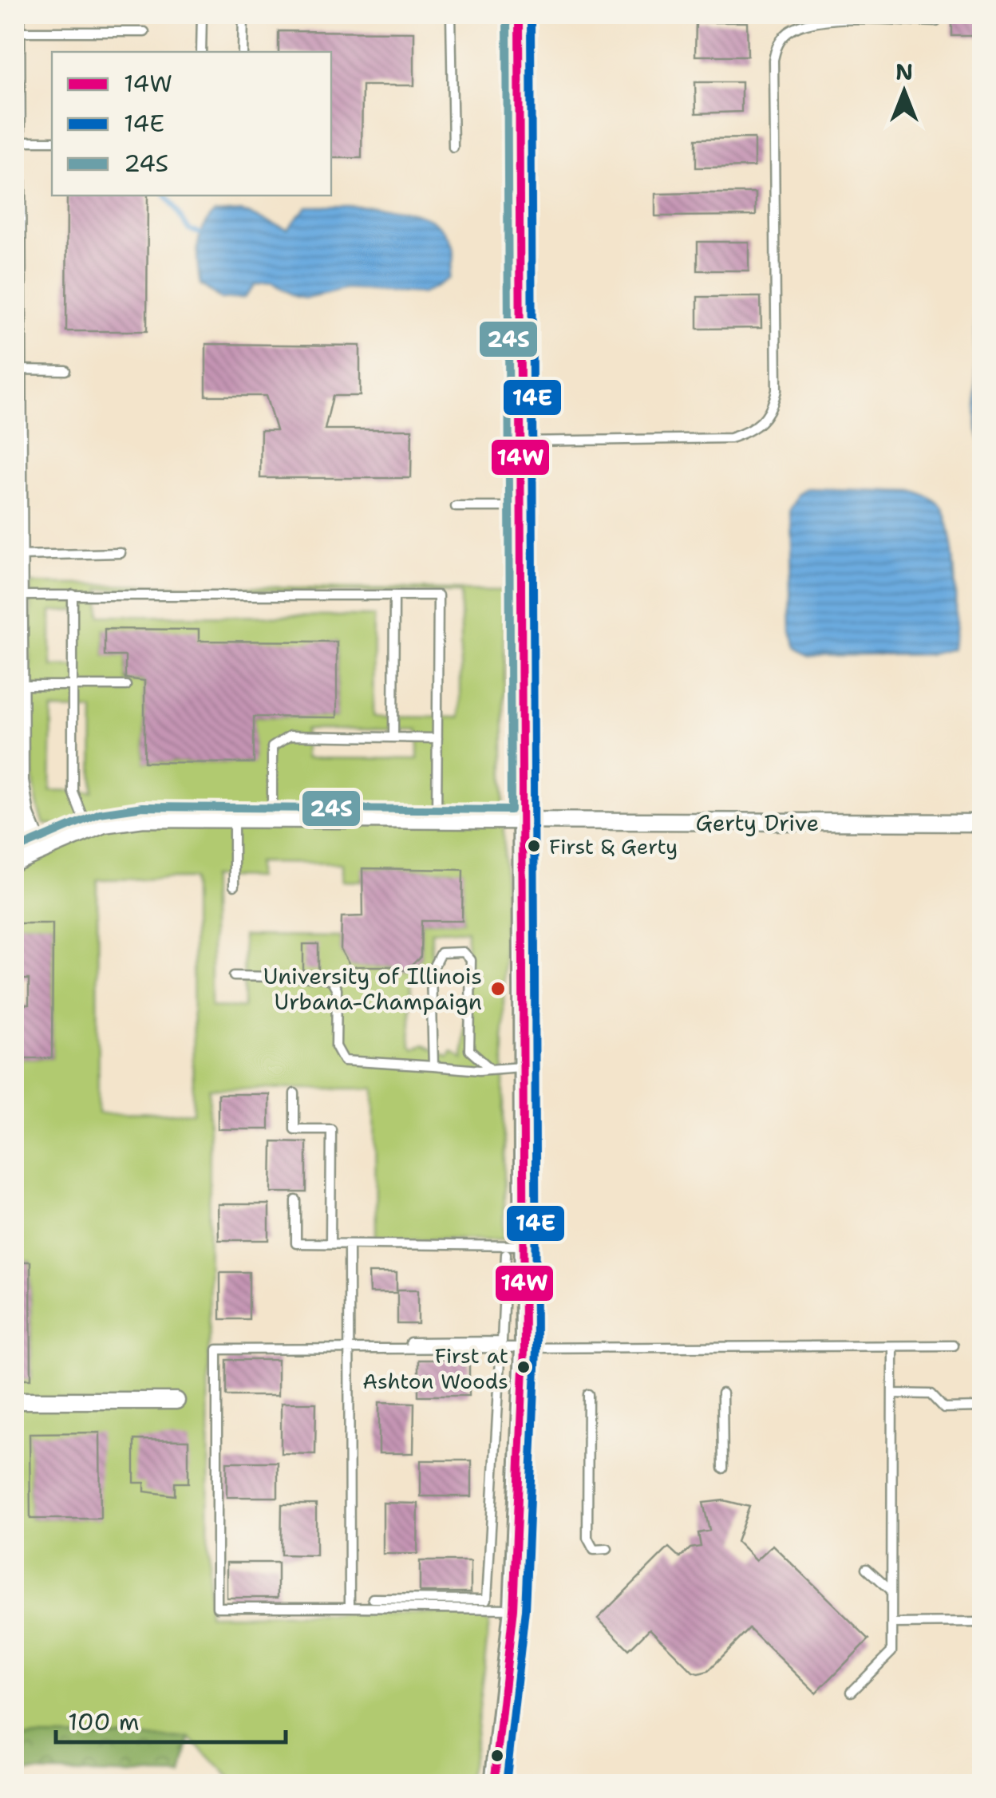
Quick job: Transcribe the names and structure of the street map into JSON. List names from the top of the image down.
{
  "streets": {
    "street": ["Gerty Drive"]
  },
  "places": ["First & Gerty", "University of Illinois Urbana-Champaign", "First at Ashton Woods"],
  "lines": ["transit line 14W", "transit line 14E", "transit line 24S"],
  "legend": ["14W", "14E", "24S"],
  "scale_bar": "100 m",
  "north": "top"
}
